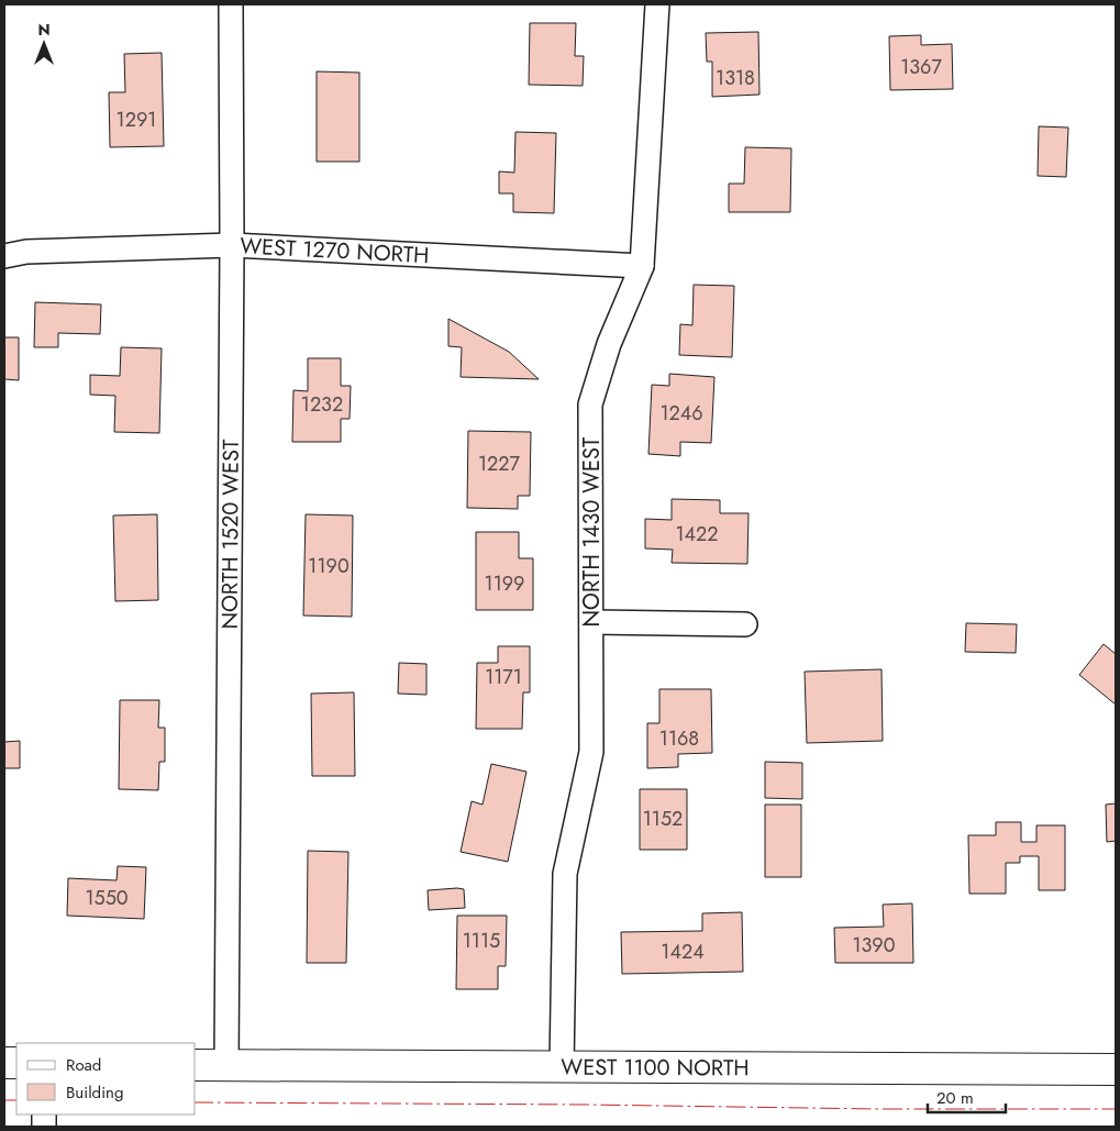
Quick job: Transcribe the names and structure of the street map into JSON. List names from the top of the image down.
{
  "streets": {
    "main road": ["WEST 1100 NORTH"],
    "street": ["WEST 1270 NORTH", "NORTH 1430 WEST", "NORTH 1520 WEST"]
  },
  "crossings": [
    ["WEST 1270 NORTH", "NORTH 1430 WEST"],
    ["WEST 1270 NORTH", "NORTH 1520 WEST"],
    ["NORTH 1430 WEST", "WEST 1100 NORTH"],
    ["NORTH 1520 WEST", "WEST 1100 NORTH"]
  ],
  "house_numbers": [
    "1367",
    "1318",
    "1291",
    "1232",
    "1246",
    "1227",
    "1422",
    "1190",
    "1199",
    "1171",
    "1168",
    "1152",
    "1550",
    "1115",
    "1390",
    "1424"
  ],
  "legend": ["Road", "Building"],
  "scale_bar": "20 m",
  "north": "top"
}
